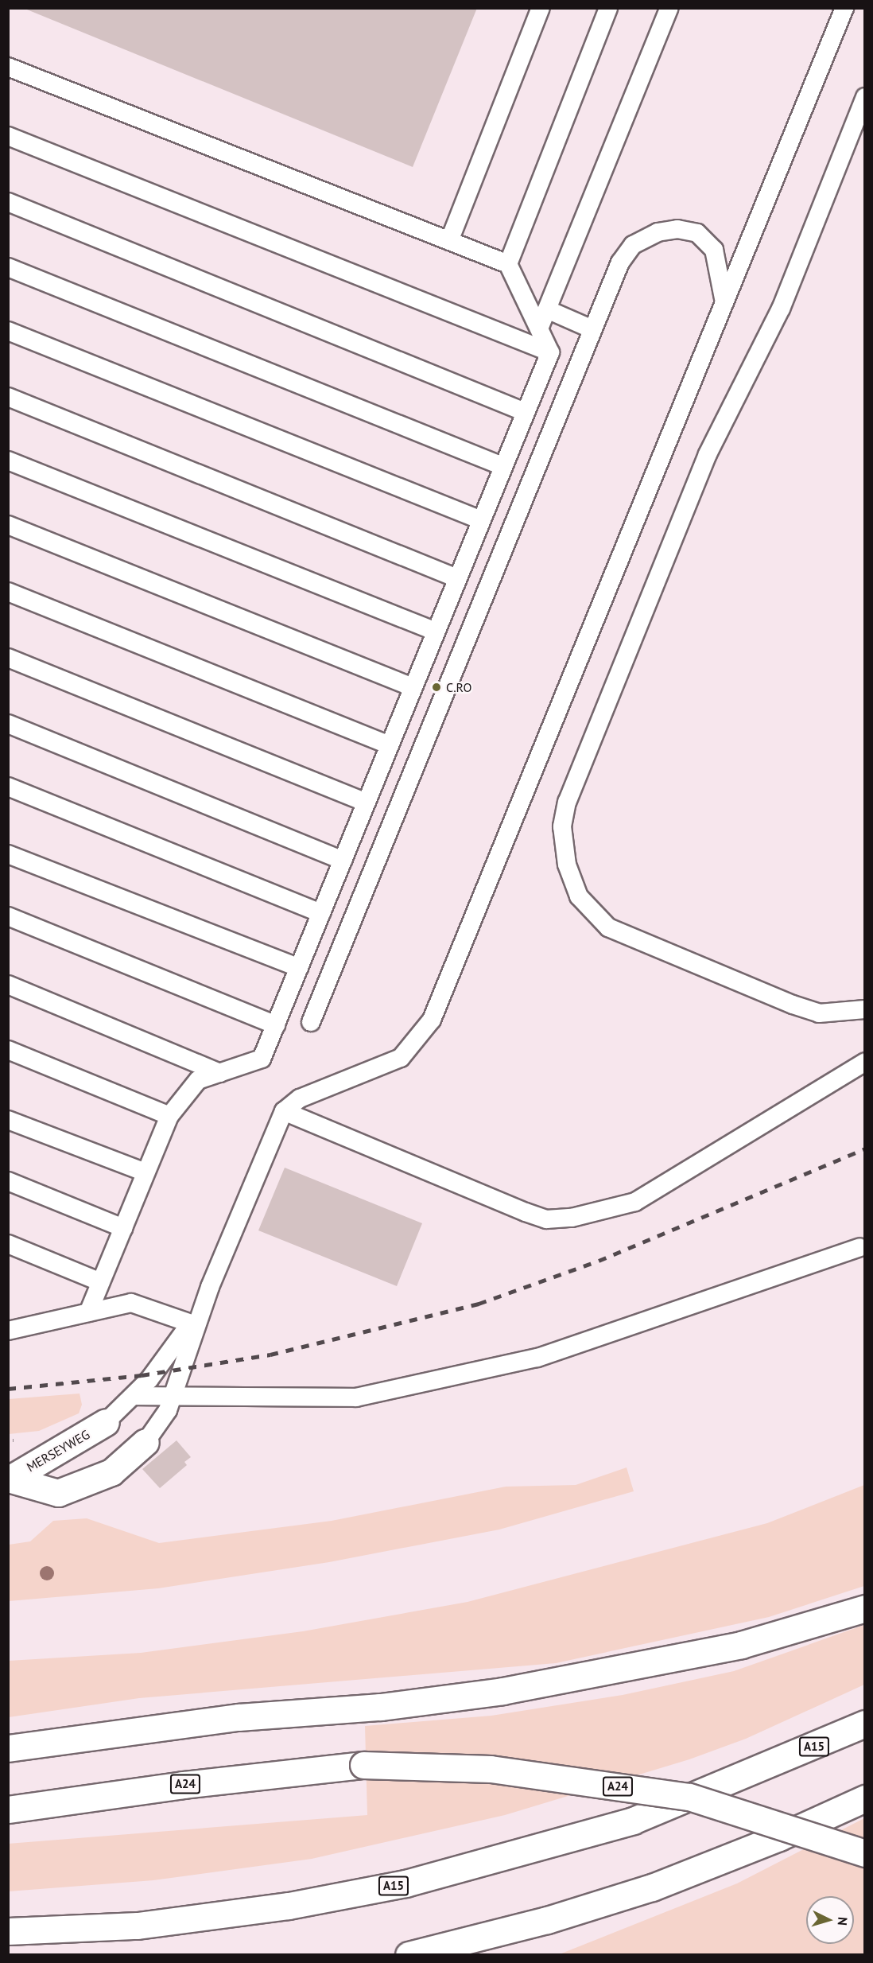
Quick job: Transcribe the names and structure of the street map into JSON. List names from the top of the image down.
{
  "streets": {
    "main road": ["MERSEYWEG", "A15", "A24"]
  },
  "places": ["C.RO"],
  "north": "right"
}
